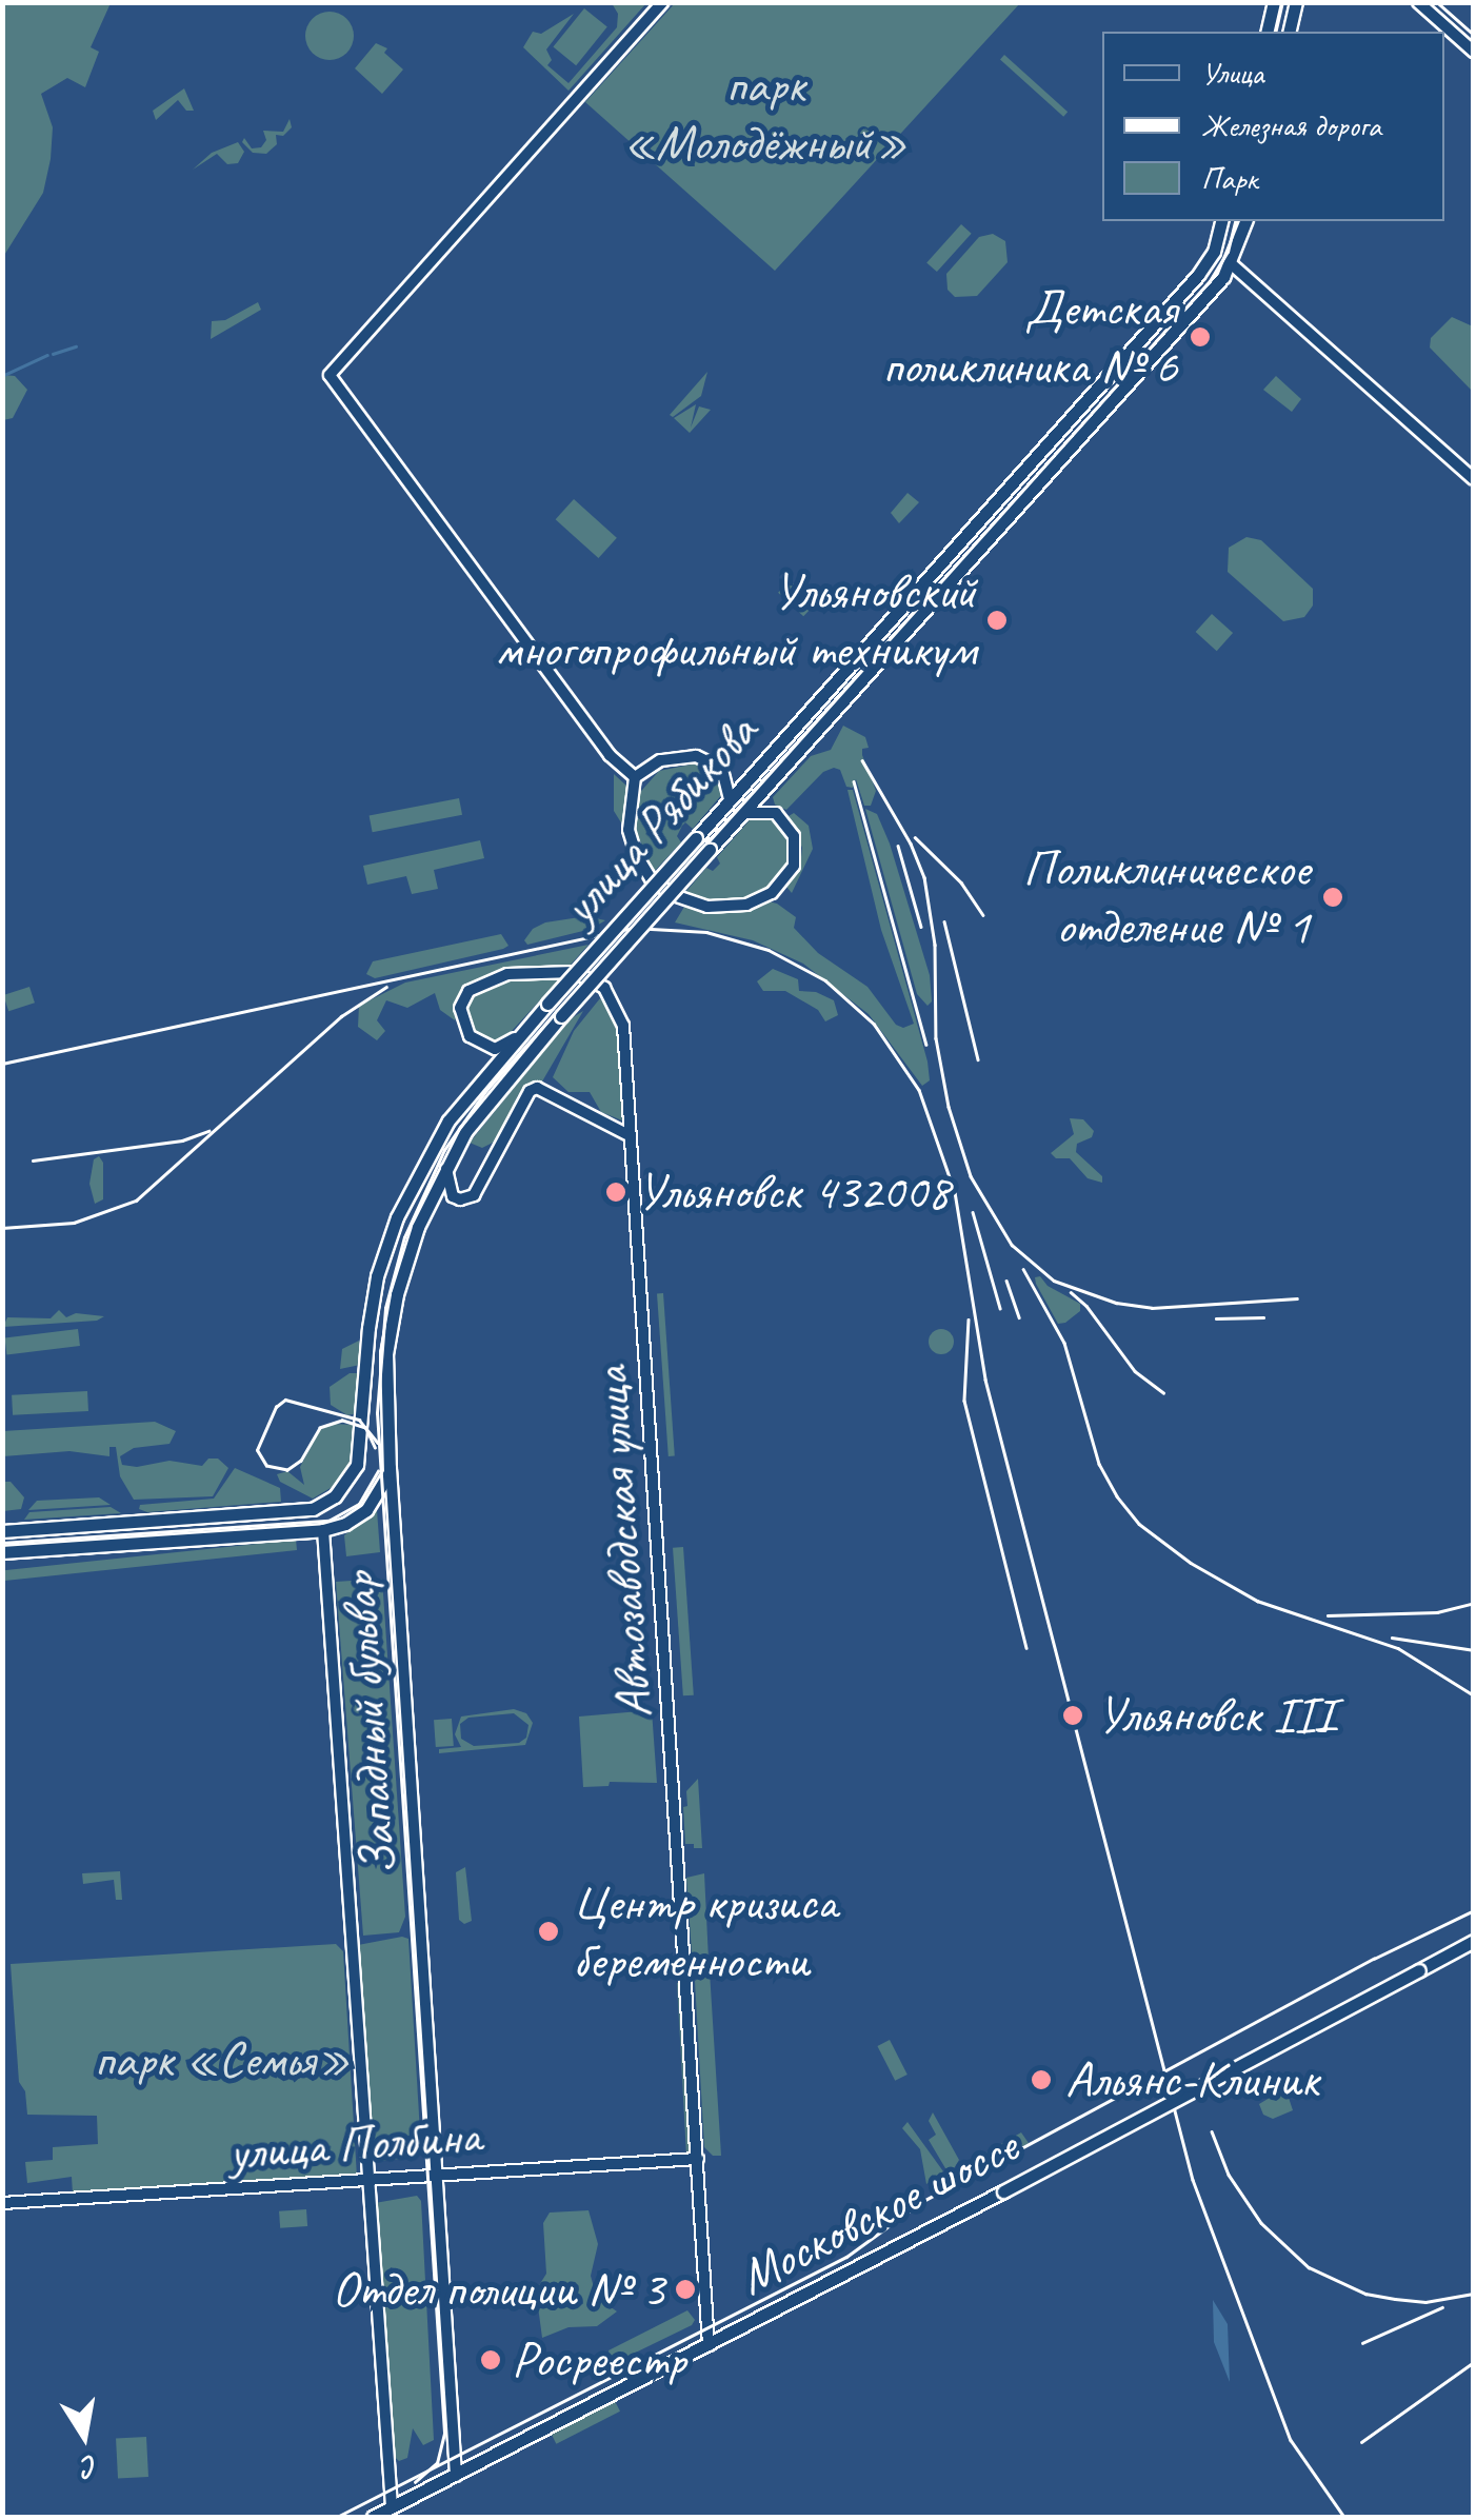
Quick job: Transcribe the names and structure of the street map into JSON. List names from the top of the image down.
{
  "streets": {
    "main road": ["улица Рябикова", "Западный бульвар", "Московское шоссе"],
    "street": ["Автозаводская улица", "улица Полбина"]
  },
  "crossings": [
    ["улица Рябикова", "Автозаводская улица"],
    ["улица Рябикова", "Западный бульвар"],
    ["Автозаводская улица", "улица Полбина"],
    ["Автозаводская улица", "Московское шоссе"],
    ["Западный бульвар", "улица Полбина"],
    ["Западный бульвар", "Московское шоссе"]
  ],
  "parks": ["парк «Молодёжный»", "парк «Семья»"],
  "places": [
    "Детская поликлиника № 6",
    "Ульяновский многопрофильный техникум",
    "Поликлиническое отделение № 1",
    "Ульяновск 432008",
    "Ульяновск III",
    "Центр кризиса беременности",
    "Альянс-Клиник",
    "Отдел полиции № 3",
    "Росреестр"
  ],
  "legend": ["Улица", "Железная дорога", "Парк"],
  "north": "bottom"
}
